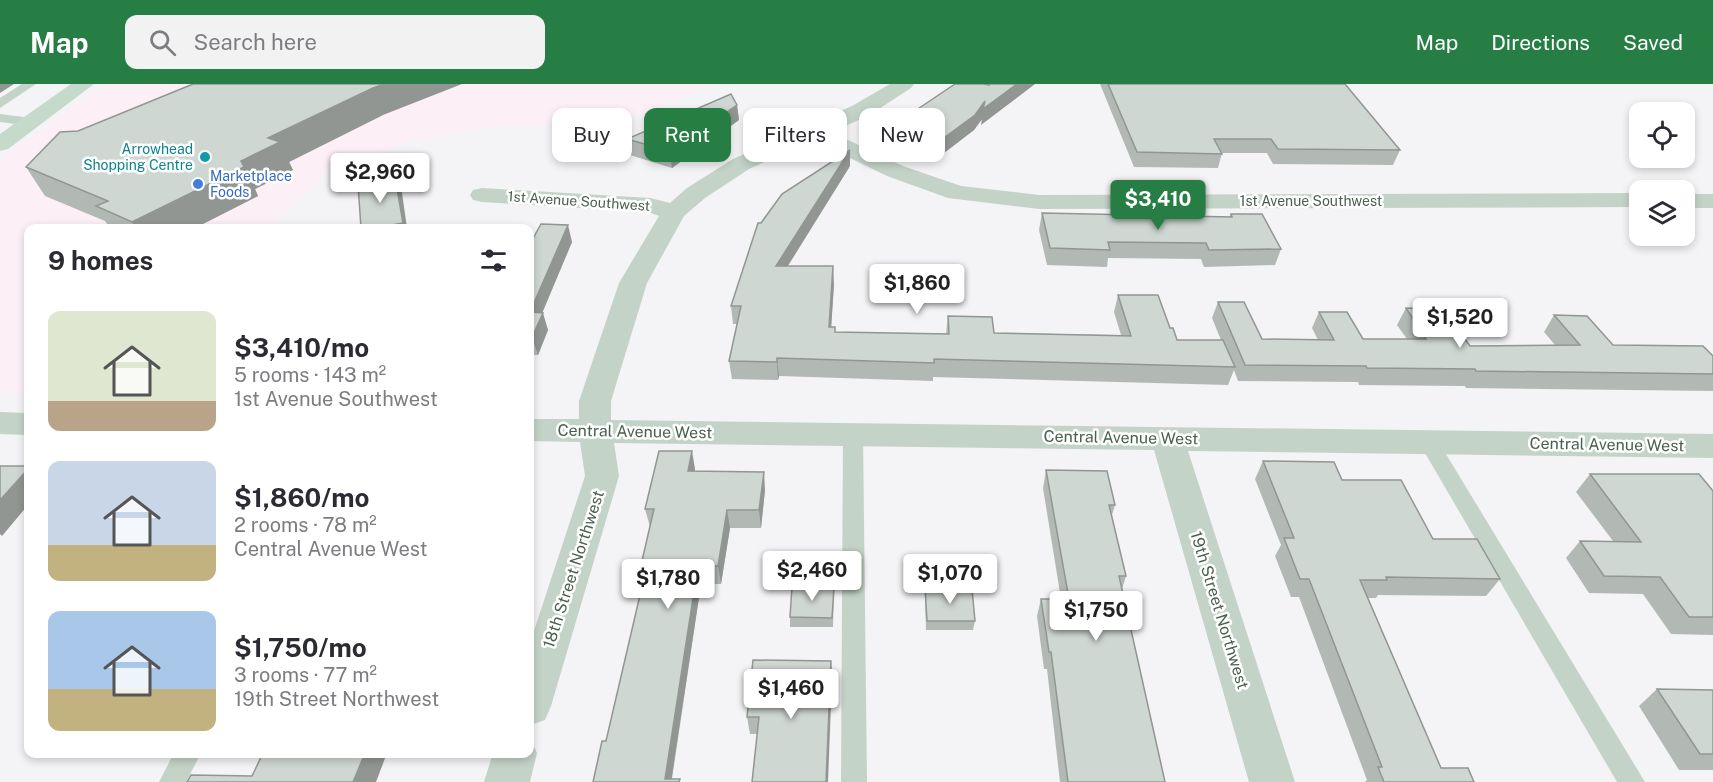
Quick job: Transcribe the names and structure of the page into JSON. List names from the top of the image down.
{
  "streets": {
    "street": [
      "1st Avenue Southwest",
      "Central Avenue West",
      "18th Street Northwest",
      "19th Street Northwest"
    ]
  },
  "crossings": [
    ["1st Avenue Southwest", "18th Street Northwest"],
    ["Central Avenue West", "18th Street Northwest"],
    ["Central Avenue West", "19th Street Northwest"]
  ],
  "places": ["Arrowhead Shopping Centre", "Marketplace Foods"],
  "page": {
    "header": "Map",
    "search": "Search here",
    "nav": ["Map", "Directions", "Saved"],
    "chip": [
      "Buy",
      "Rent",
      "Filters",
      "New"
    ],
    "price": [
      "$2,960",
      "$3,410",
      "$1,860",
      "$1,520",
      "$2,460",
      "$1,070",
      "$1,780",
      "$1,750",
      "$1,460"
    ],
    "heading": "9 homes",
    "list": [
      {
        "name": "$3,410/mo",
        "note": "5 rooms · 143 m² · 1st Avenue Southwest"
      },
      {
        "name": "$1,860/mo",
        "note": "2 rooms · 78 m² · Central Avenue West"
      },
      {
        "name": "$1,750/mo",
        "note": "3 rooms · 77 m² · 19th Street Northwest"
      }
    ]
  }
}
